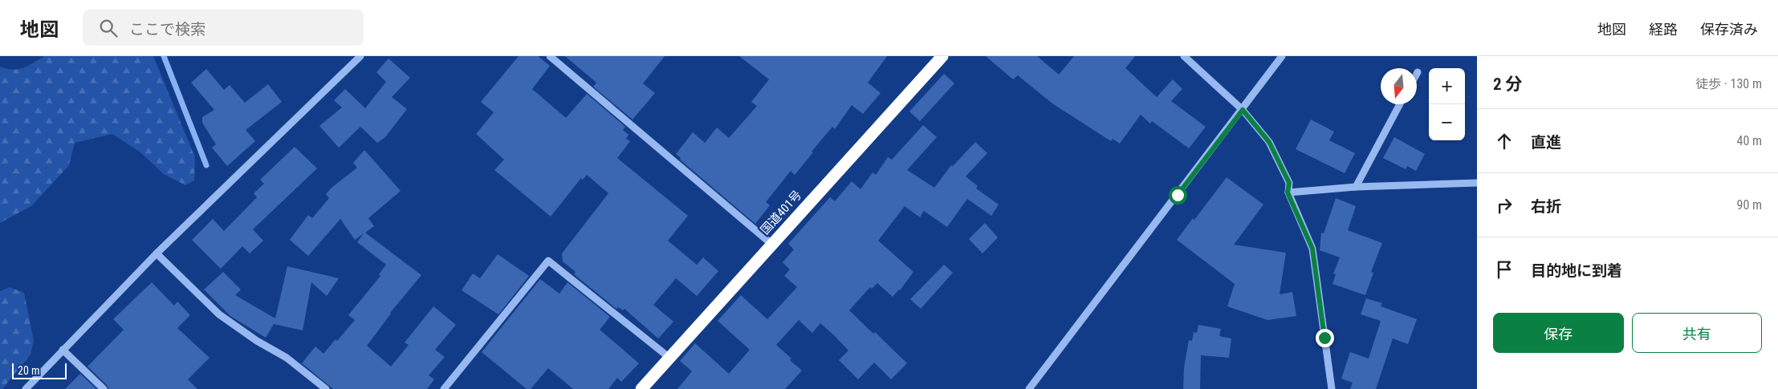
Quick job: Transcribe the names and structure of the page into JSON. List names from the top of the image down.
{
  "streets": {
    "highway": ["国道401号"]
  },
  "scale_bar": "20 m",
  "north": "bottom",
  "page": {
    "header": "地図",
    "search": "ここで検索",
    "nav": ["地図", "経路", "保存済み"],
    "heading": ["2 分", "徒歩 · 130 m"],
    "map_buttons": ["+", "−"],
    "list": [
      ["直進", "40 m"],
      ["右折", "90 m"],
      "目的地に到着"
    ],
    "buttons": ["保存", "共有"],
    "scale": "20 m"
  }
}
